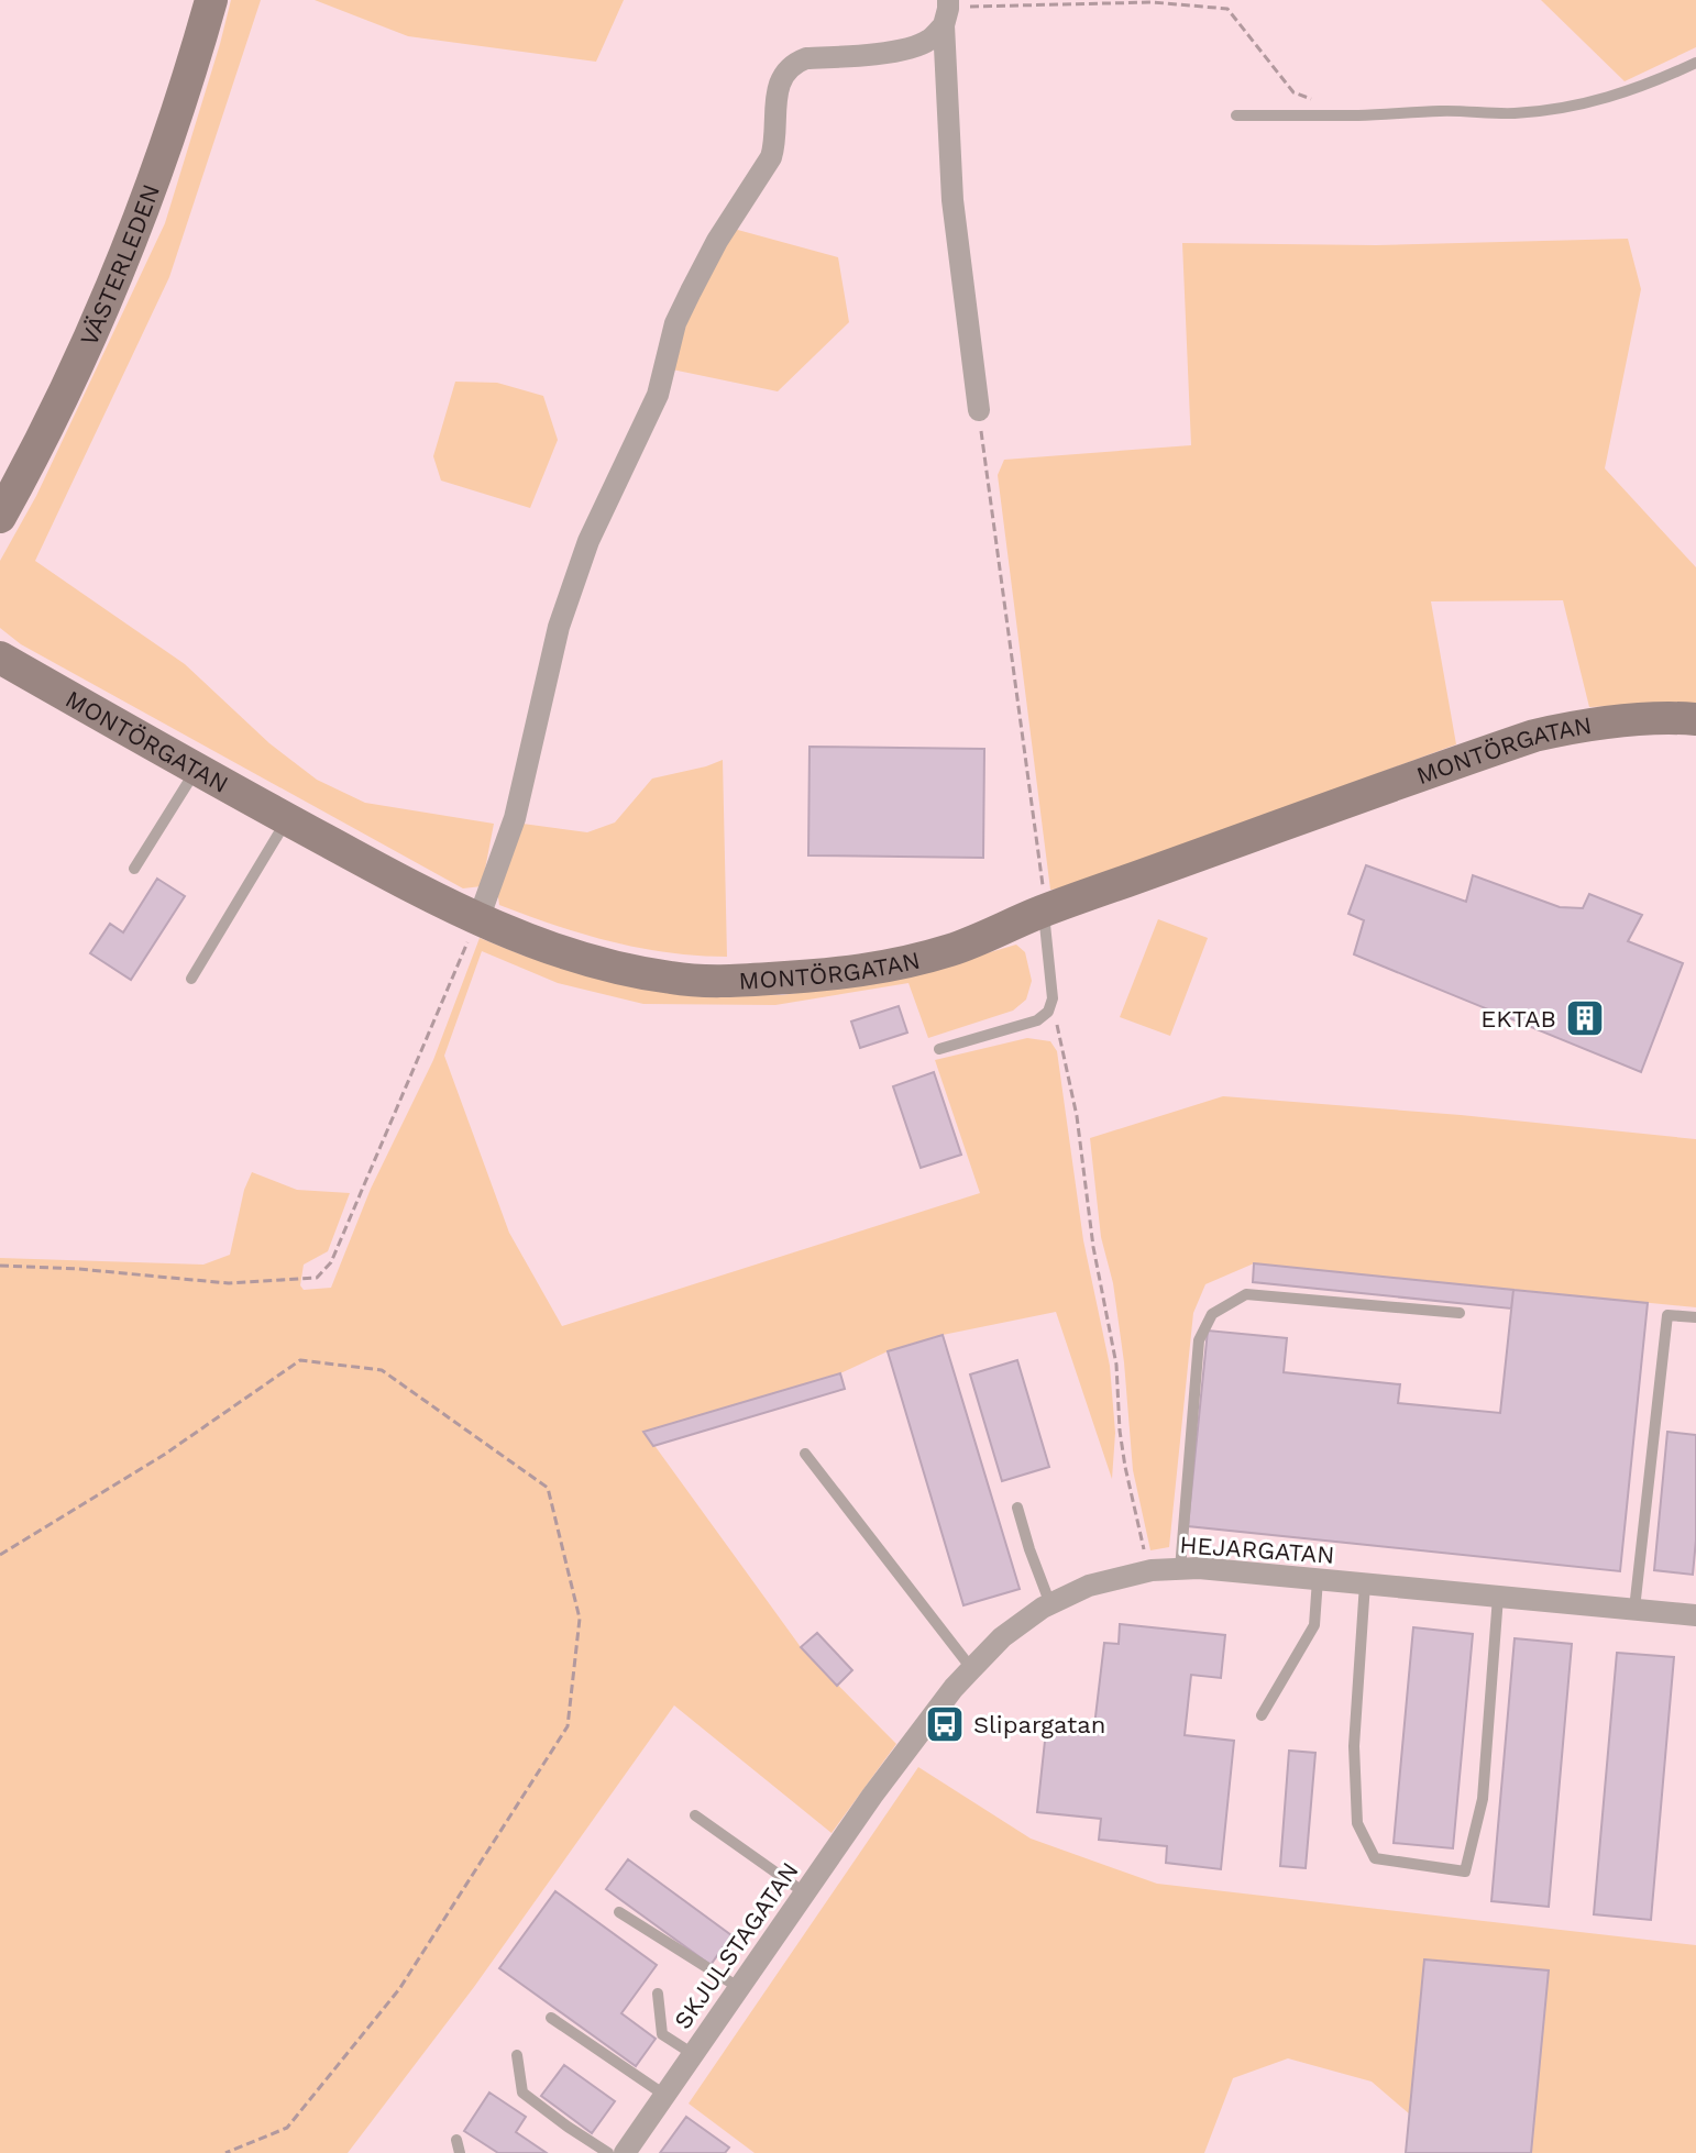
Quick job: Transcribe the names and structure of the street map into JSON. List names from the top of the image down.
{
  "streets": {
    "street": [
      "VÄSTERLEDEN",
      "MONTÖRGATAN",
      "HEJARGATAN",
      "SKJULSTAGATAN"
    ]
  },
  "crossings": [
    ["HEJARGATAN", "SKJULSTAGATAN"]
  ],
  "places": {
    "building": ["EKTAB"],
    "bus stop": ["Slipargatan"]
  }
}
